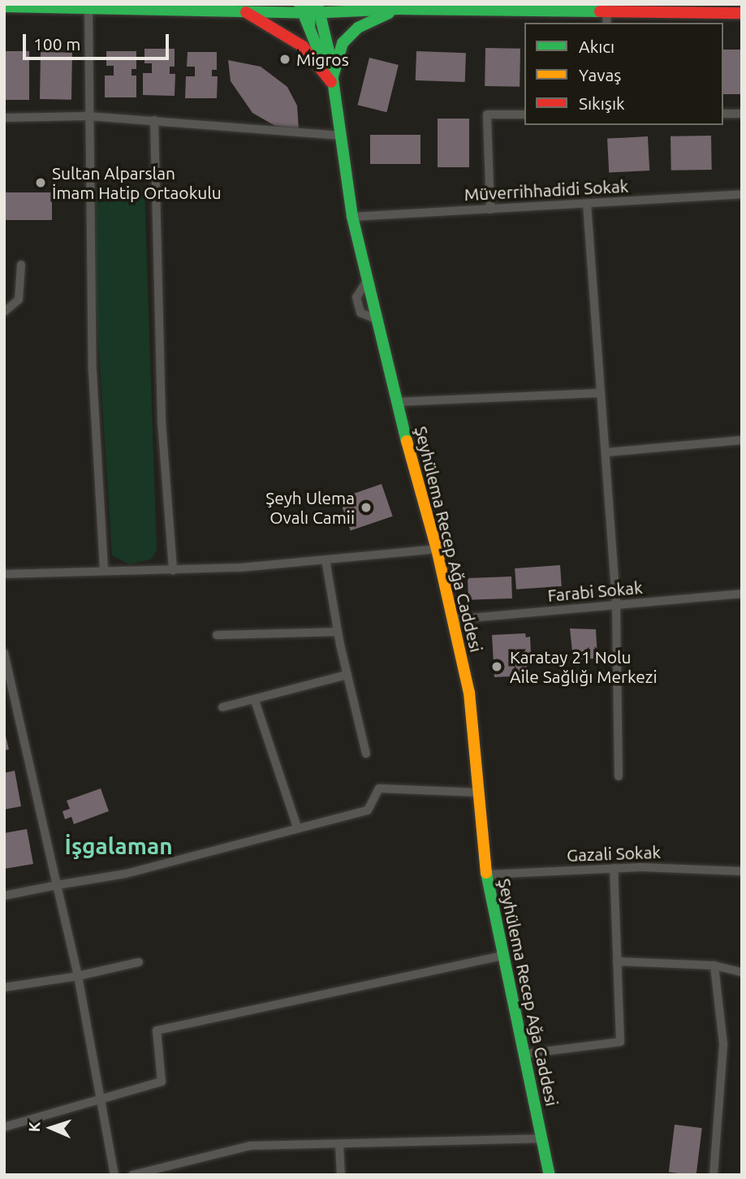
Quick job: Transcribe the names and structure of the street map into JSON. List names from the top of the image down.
{
  "streets": {
    "street": [
      "Müverrihhadidi Sokak",
      "Şeyhülema Recep Ağa Caddesi",
      "Farabi Sokak",
      "Gazali Sokak"
    ]
  },
  "crossings": [
    ["Müverrihhadidi Sokak", "Şeyhülema Recep Ağa Caddesi"],
    ["Şeyhülema Recep Ağa Caddesi", "Farabi Sokak"],
    ["Şeyhülema Recep Ağa Caddesi", "Gazali Sokak"]
  ],
  "districts": ["İşgalaman"],
  "places": [
    "Migros",
    "Sultan Alparslan İmam Hatip Ortaokulu",
    "Şeyh Ulema Ovalı Camii",
    "Karatay 21 Nolu Aile Sağlığı Merkezi"
  ],
  "legend": ["Akıcı", "Yavaş", "Sıkışık"],
  "scale_bar": "100 m",
  "north": "left"
}
